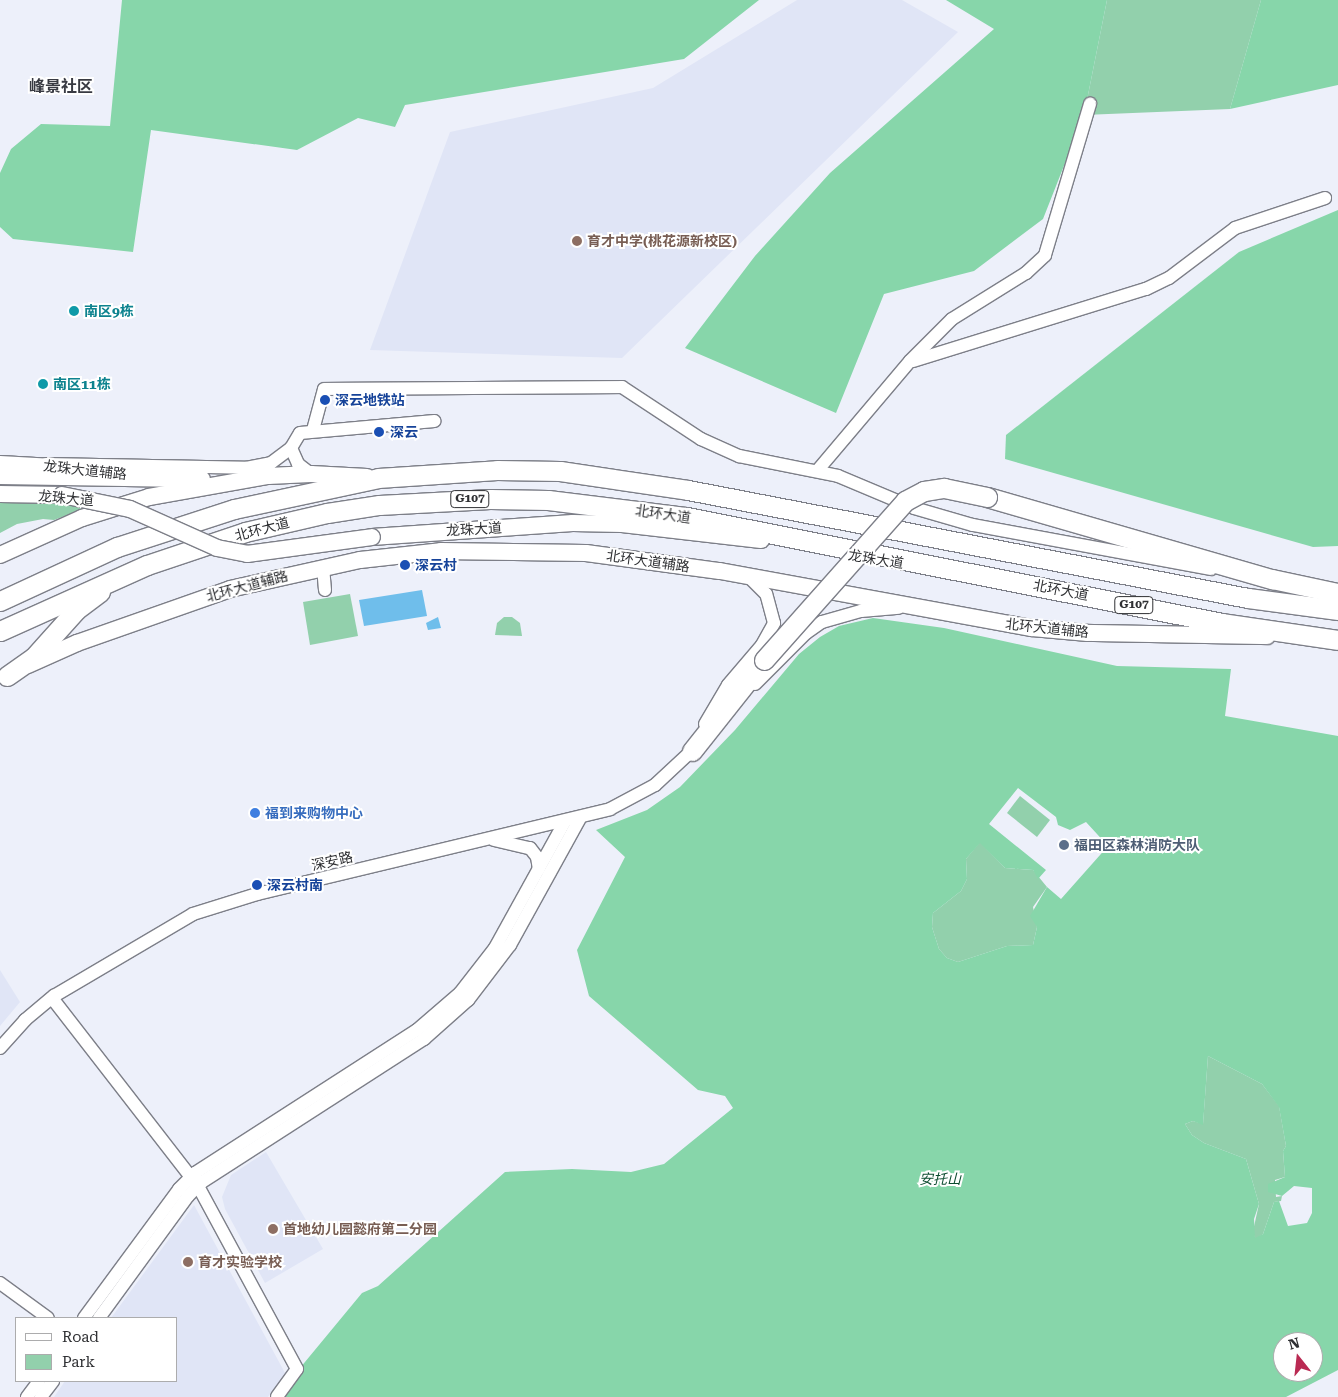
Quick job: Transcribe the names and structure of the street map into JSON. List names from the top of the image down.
{
  "streets": {
    "highway": ["G107", "北环大道"],
    "main road": ["龙珠大道辅路", "龙珠大道", "北环大道辅路"],
    "street": ["深安路"]
  },
  "crossings": [
    ["龙珠大道辅路", "龙珠大道"],
    ["龙珠大道", "北环大道"],
    ["北环大道", "北环大道辅路"],
    ["北环大道辅路", "深安路"]
  ],
  "districts": ["峰景社区"],
  "parks": ["安托山"],
  "places": [
    "育才中学(桃花源新校区)",
    "南区9栋",
    "南区11栋",
    "深云地铁站",
    "深云",
    "深云村",
    "福到来购物中心",
    "福田区森林消防大队",
    "深云村南",
    "首地幼儿园懿府第二分园",
    "育才实验学校"
  ],
  "legend": ["Road", "Park"],
  "north": "top"
}
